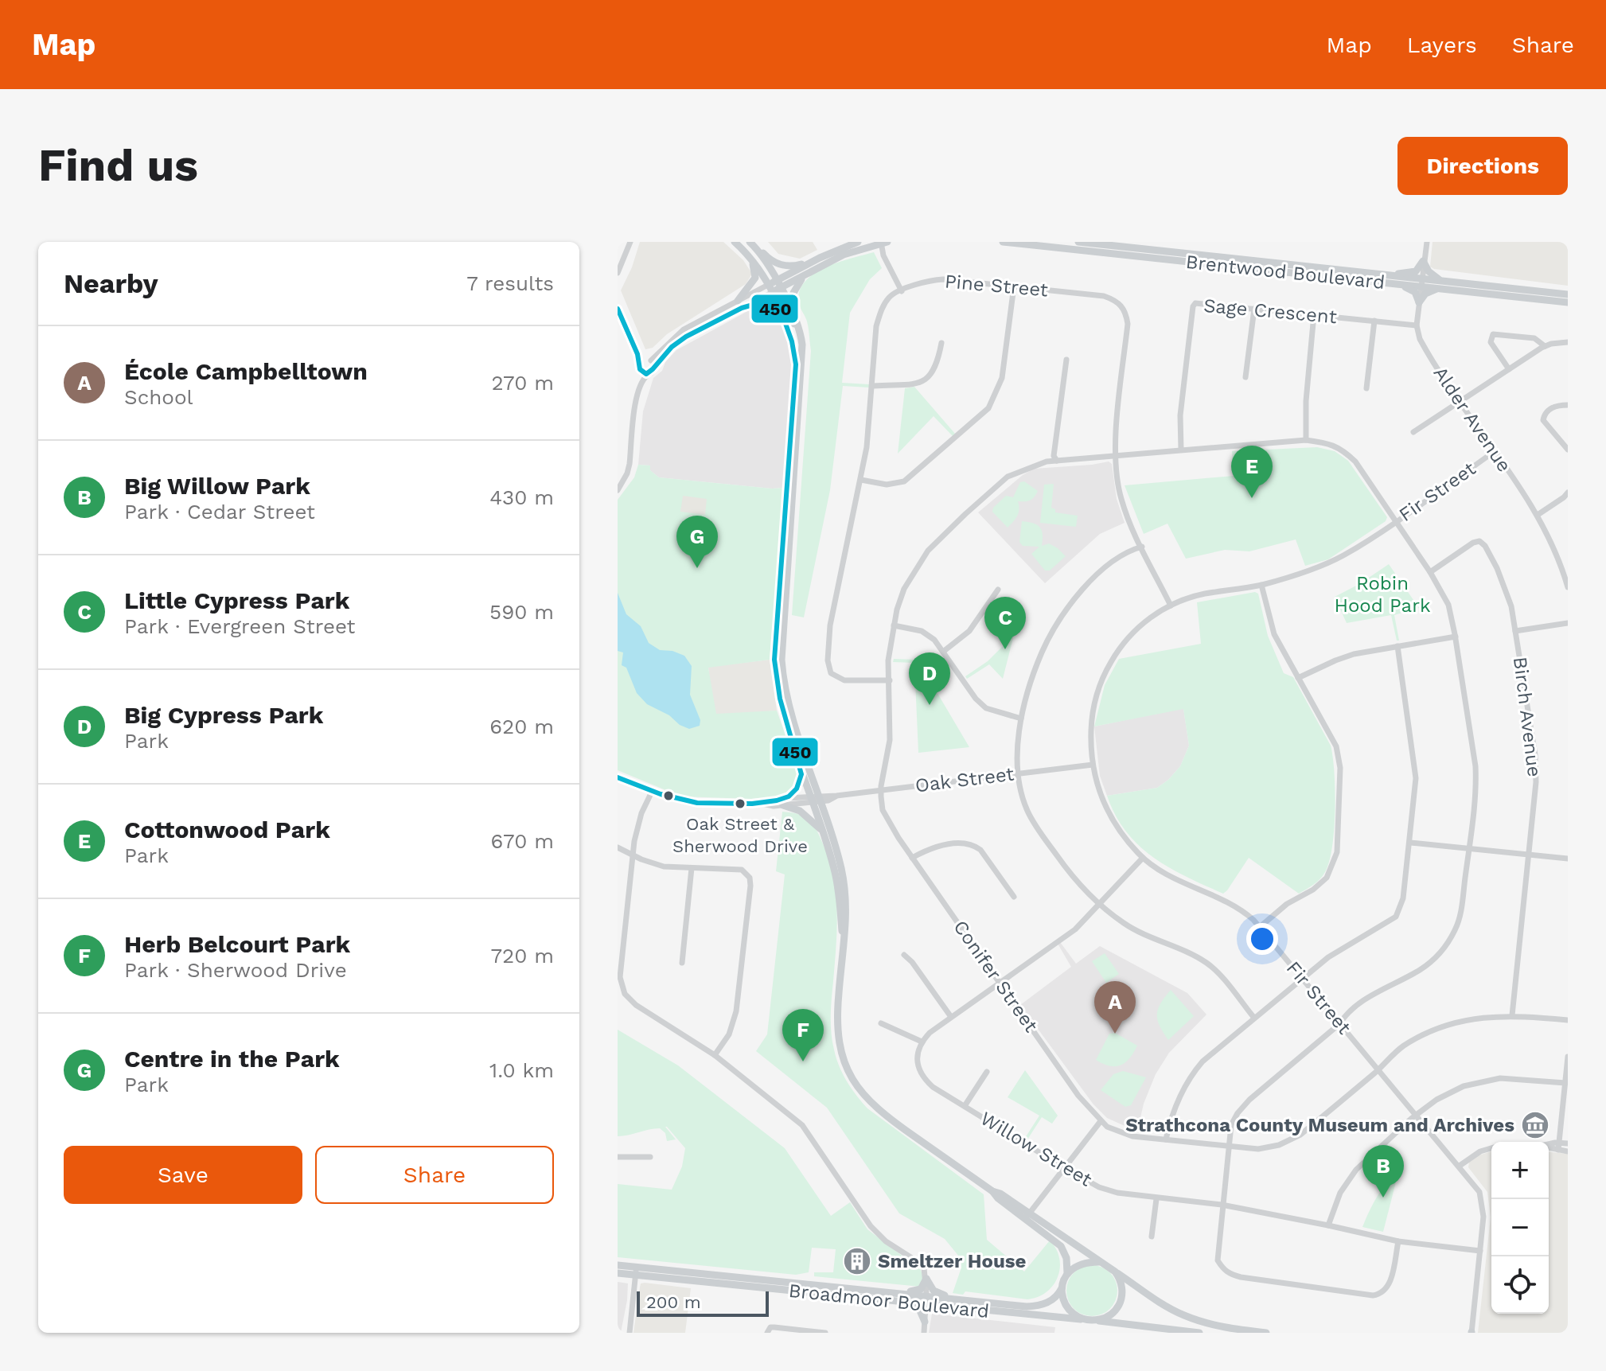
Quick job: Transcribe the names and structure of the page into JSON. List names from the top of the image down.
{
  "streets": {
    "main road": ["Brentwood Boulevard", "Broadmoor Boulevard"],
    "street": [
      "Pine Street",
      "Sage Crescent",
      "Alder Avenue",
      "Fir Street",
      "Birch Avenue",
      "Oak Street",
      "Conifer Street",
      "Willow Street"
    ]
  },
  "crossings": [
    ["Brentwood Boulevard", "Alder Avenue"],
    ["Pine Street", "Fir Street"],
    ["Pine Street", "Conifer Street"],
    ["Sage Crescent", "Alder Avenue"],
    ["Sage Crescent", "Conifer Street"],
    ["Alder Avenue", "Fir Street"],
    ["Fir Street", "Oak Street"],
    ["Fir Street", "Conifer Street"],
    ["Fir Street", "Willow Street"],
    ["Birch Avenue", "Conifer Street"],
    ["Oak Street", "Conifer Street"],
    ["Conifer Street", "Willow Street"]
  ],
  "parks": ["Robin Hood Park"],
  "places": {
    "other": ["Oak Street & Sherwood Drive"],
    "museum": ["Strathcona County Museum and Archives"],
    "building": ["Smeltzer House"]
  },
  "lines": ["transit line 450"],
  "scale_bar": "200 m",
  "page": {
    "header": "Map",
    "nav": ["Map", "Layers", "Share"],
    "buttons": [
      "Directions",
      ["Save", "Share"]
    ],
    "title": "Find us",
    "heading": ["Nearby", "7 results"],
    "list": [
      {
        "mark": "A",
        "name": "École Campbelltown",
        "note": "School",
        "value": "270 m"
      },
      {
        "mark": "B",
        "name": "Big Willow Park",
        "note": "Park · Cedar Street",
        "value": "430 m"
      },
      {
        "mark": "C",
        "name": "Little Cypress Park",
        "note": "Park · Evergreen Street",
        "value": "590 m"
      },
      {
        "mark": "D",
        "name": "Big Cypress Park",
        "note": "Park",
        "value": "620 m"
      },
      {
        "mark": "E",
        "name": "Cottonwood Park",
        "note": "Park",
        "value": "670 m"
      },
      {
        "mark": "F",
        "name": "Herb Belcourt Park",
        "note": "Park · Sherwood Drive",
        "value": "720 m"
      },
      {
        "mark": "G",
        "name": "Centre in the Park",
        "note": "Park",
        "value": "1.0 km"
      }
    ],
    "pins": [
      "E",
      "G",
      "C",
      "D",
      "A",
      "F",
      "B"
    ],
    "map_buttons": ["+", "−"],
    "scale": "200 m"
  }
}
